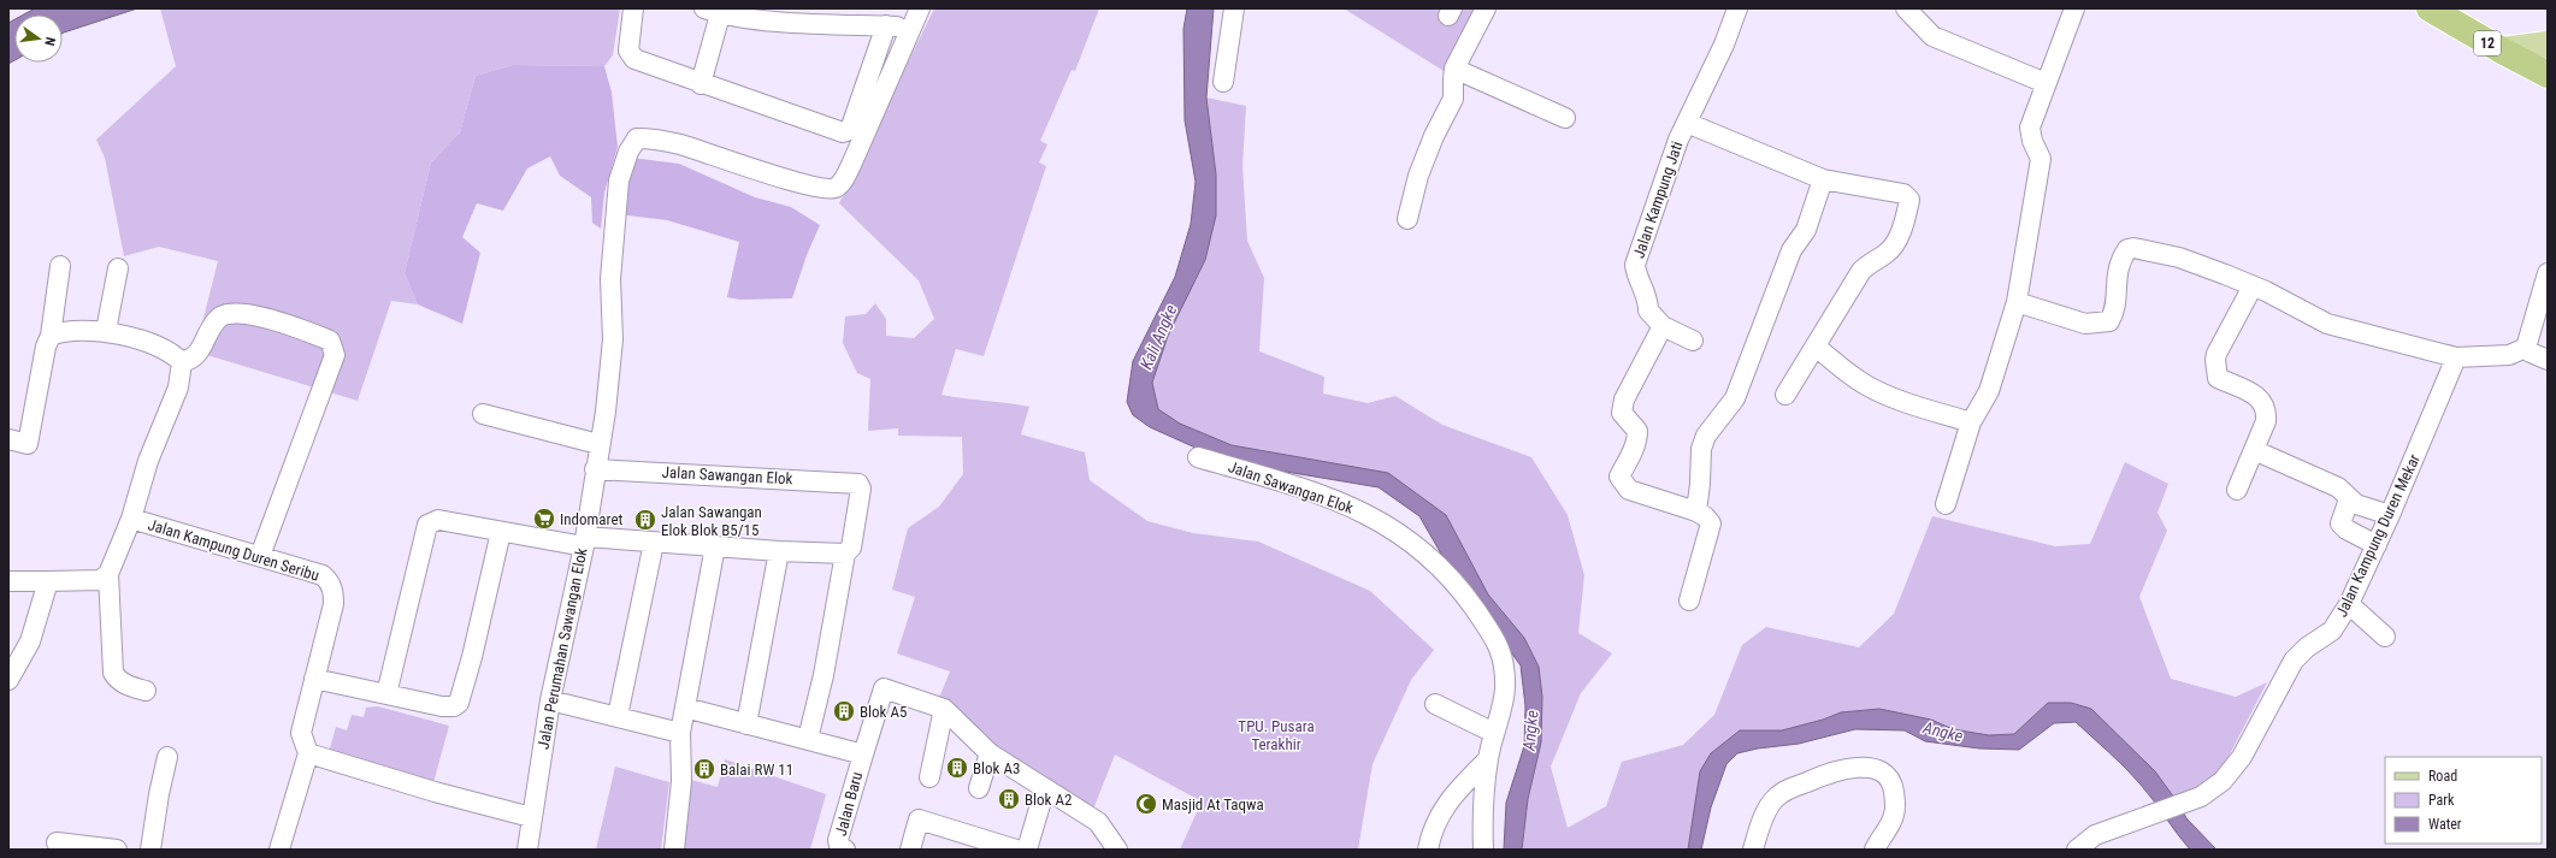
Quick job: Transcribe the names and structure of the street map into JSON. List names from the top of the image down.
{
  "streets": {
    "highway": ["12"],
    "street": [
      "Jalan Kampung Jati",
      "Jalan Sawangan Elok",
      "Jalan Kampung Duren Mekar",
      "Jalan Kampung Duren Seribu",
      "Jalan Perumahan Sawangan Elok",
      "Jalan Baru"
    ]
  },
  "crossings": [
    ["Jalan Sawangan Elok", "Jalan Perumahan Sawangan Elok"]
  ],
  "water": ["Kali Angke", "Angke"],
  "parks": ["TPU. Pusara Terakhir"],
  "places": {
    "supermarket": ["Indomaret"],
    "building": [
      "Jalan Sawangan Elok Blok B5/15",
      "Blok A5",
      "Blok A3",
      "Balai RW 11",
      "Blok A2"
    ],
    "mosque": ["Masjid At Taqwa"]
  },
  "legend": ["Road", "Park", "Water"],
  "north": "right"
}
